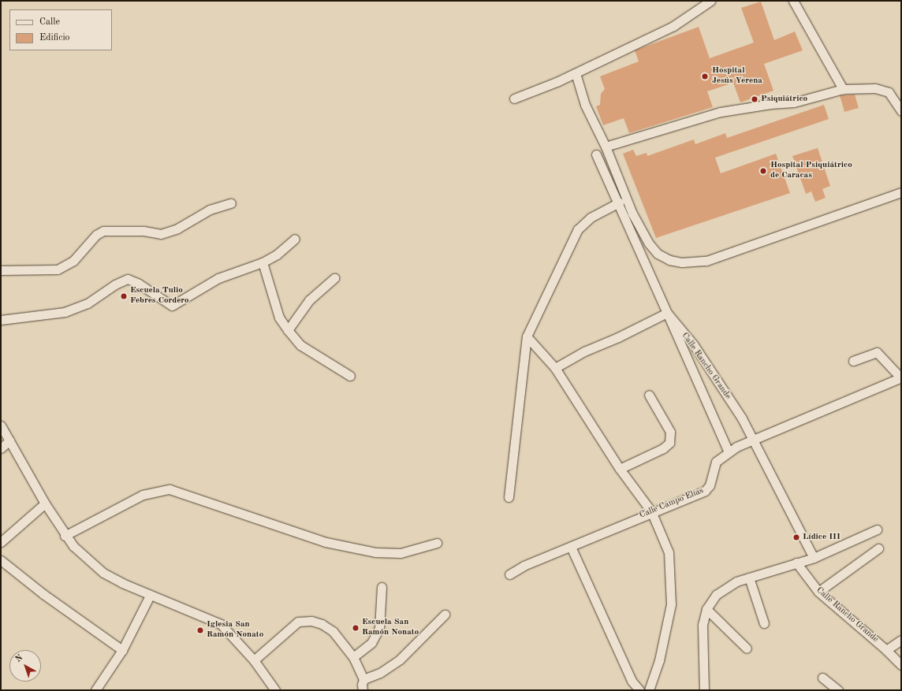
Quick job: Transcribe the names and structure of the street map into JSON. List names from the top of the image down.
{
  "streets": {
    "street": ["Calle Rancho Grande", "Calle Campo Elías"]
  },
  "crossings": [
    ["Calle Rancho Grande", "Calle Campo Elías"]
  ],
  "places": [
    "Hospital Jesús Yerena",
    "Psiquiátrico",
    "Hospital Psiquiátrico de Caracas",
    "Escuela Tulio Febres Cordero",
    "Lídice III",
    "Escuela San Ramón Nonato",
    "Iglesia San Ramón Nonato"
  ],
  "legend": ["Calle", "Edificio"],
  "north": "top left"
}
